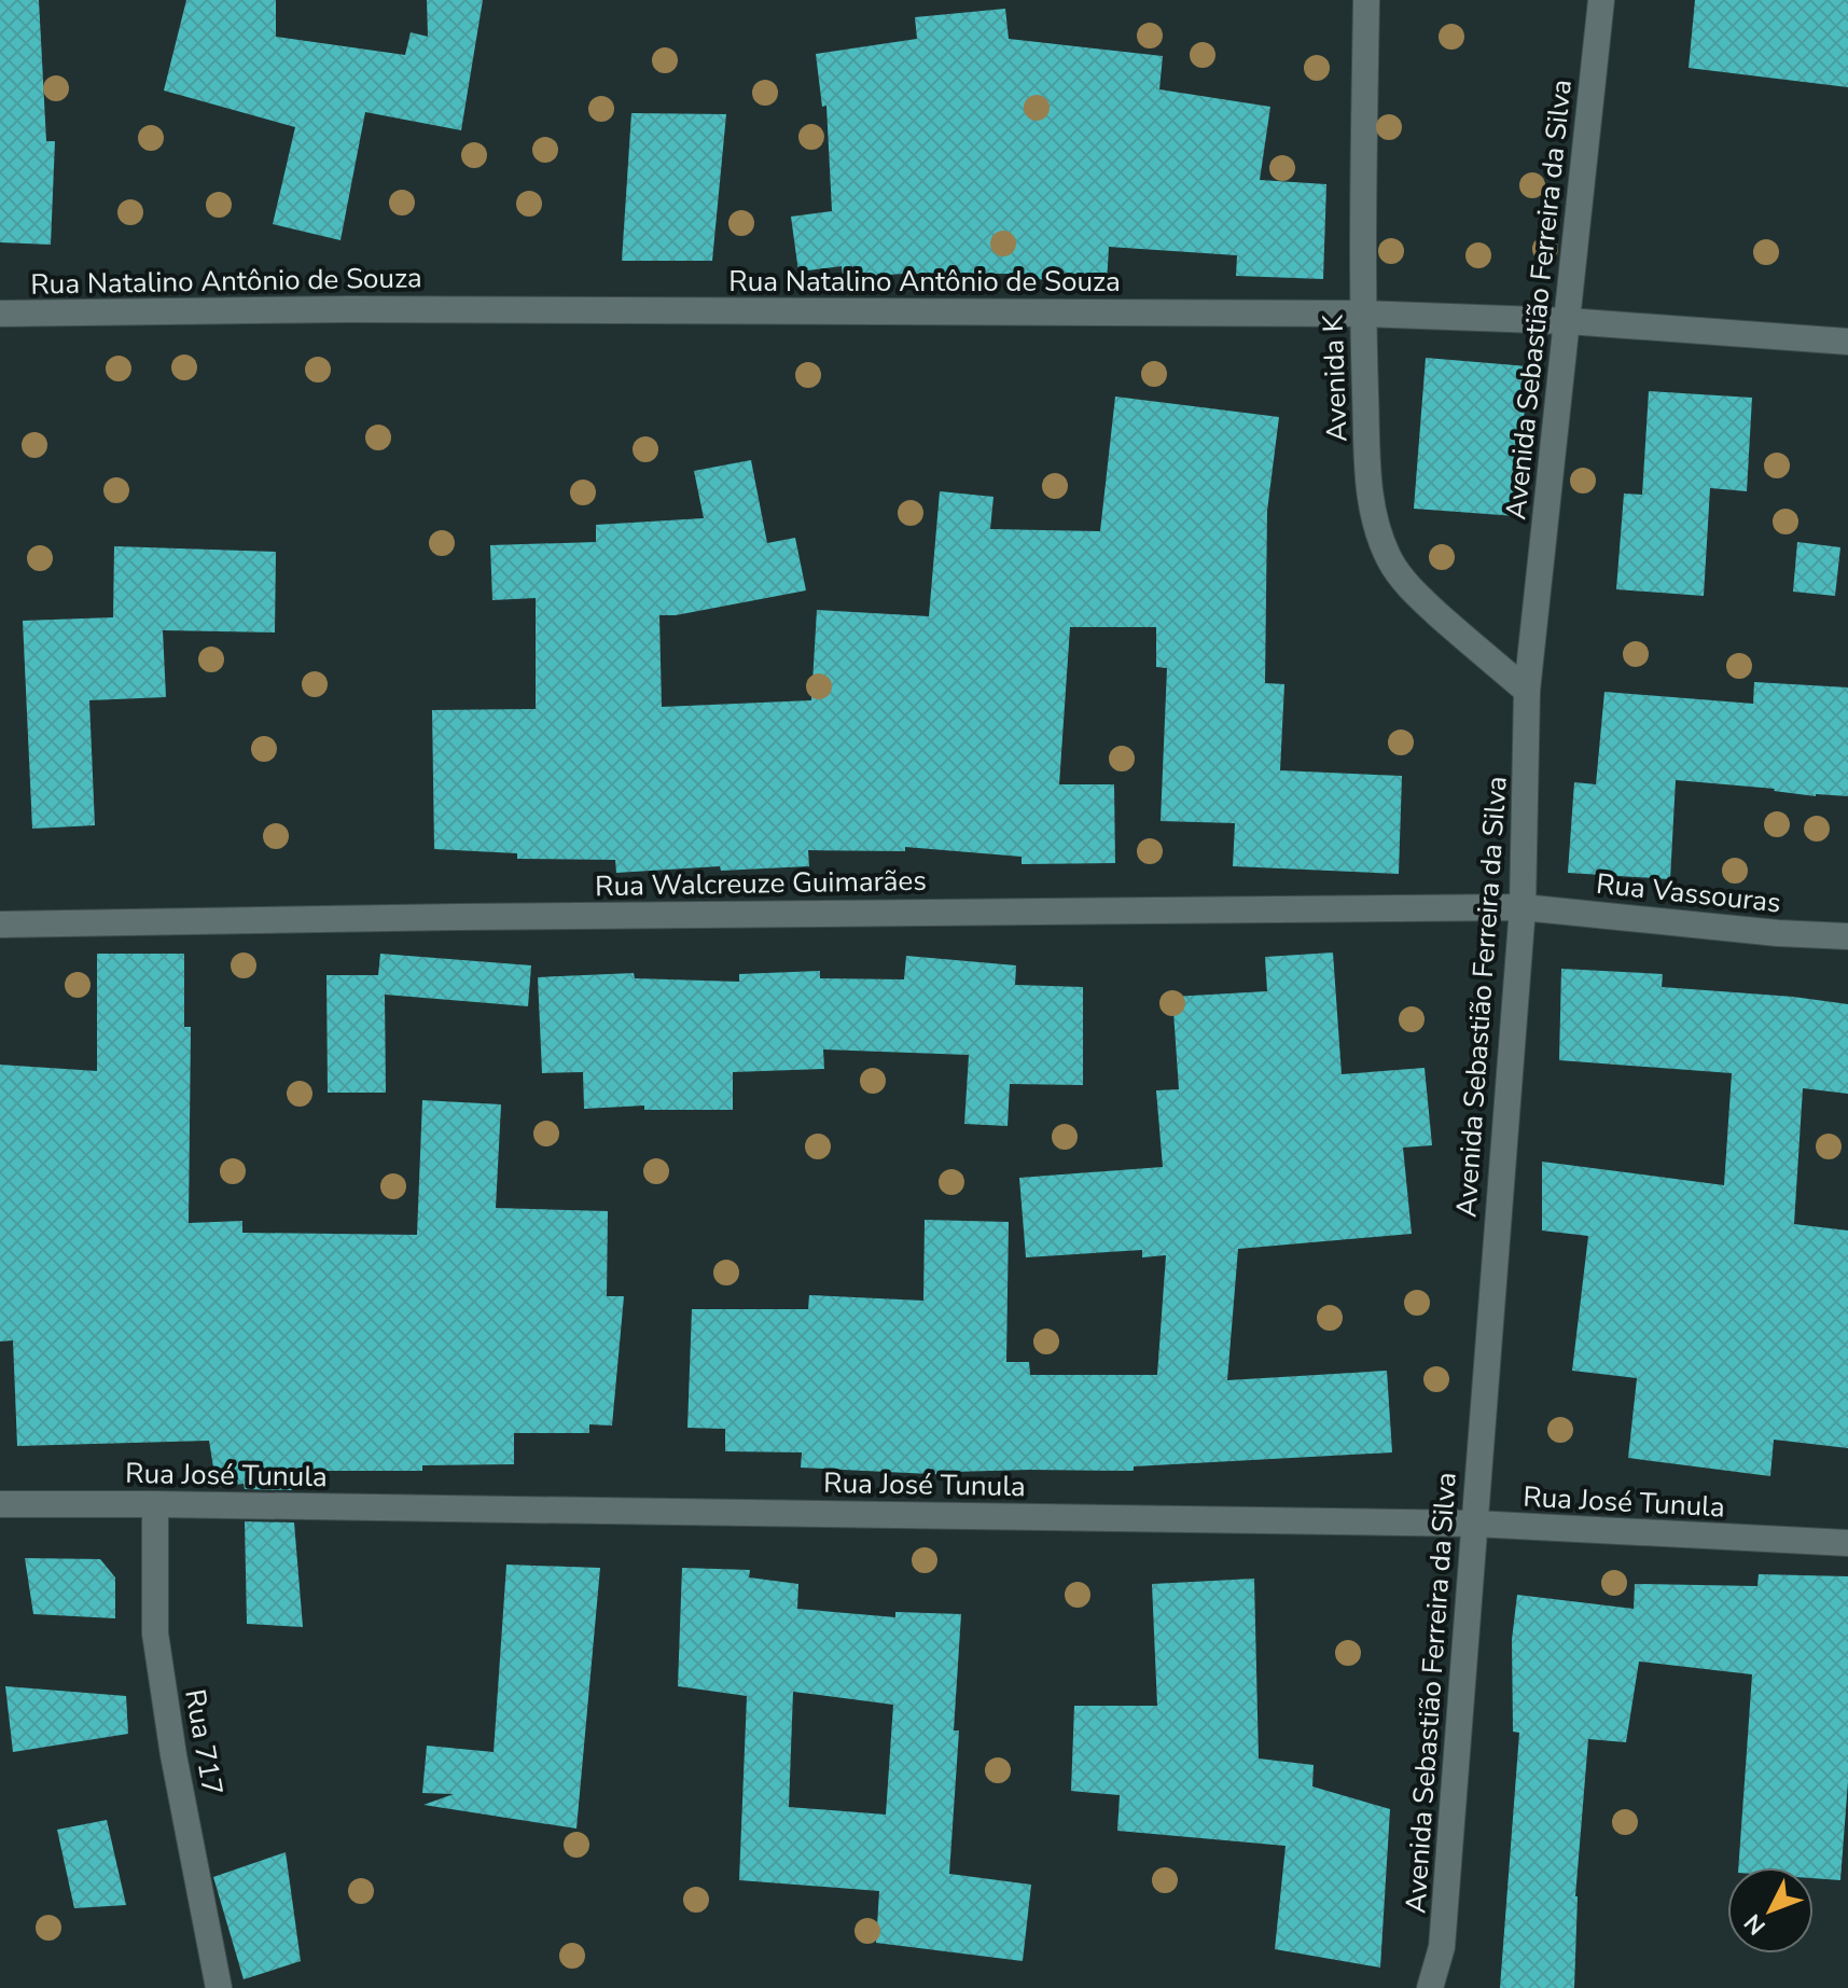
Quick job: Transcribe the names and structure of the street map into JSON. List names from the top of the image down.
{
  "streets": {
    "street": [
      "Rua Natalino Antônio de Souza",
      "Avenida Sebastião Ferreira da Silva",
      "Avenida K",
      "Rua Walcreuze Guimarães",
      "Rua Vassouras",
      "Rua José Tunula",
      "Rua 717"
    ]
  },
  "crossings": [
    ["Rua Natalino Antônio de Souza", "Avenida Sebastião Ferreira da Silva"],
    ["Rua Natalino Antônio de Souza", "Avenida K"],
    ["Avenida Sebastião Ferreira da Silva", "Avenida K"],
    ["Avenida Sebastião Ferreira da Silva", "Rua Walcreuze Guimarães"],
    ["Avenida Sebastião Ferreira da Silva", "Rua Vassouras"],
    ["Avenida Sebastião Ferreira da Silva", "Rua José Tunula"],
    ["Rua Walcreuze Guimarães", "Rua Vassouras"],
    ["Rua José Tunula", "Rua 717"]
  ],
  "north": "bottom left"
}
